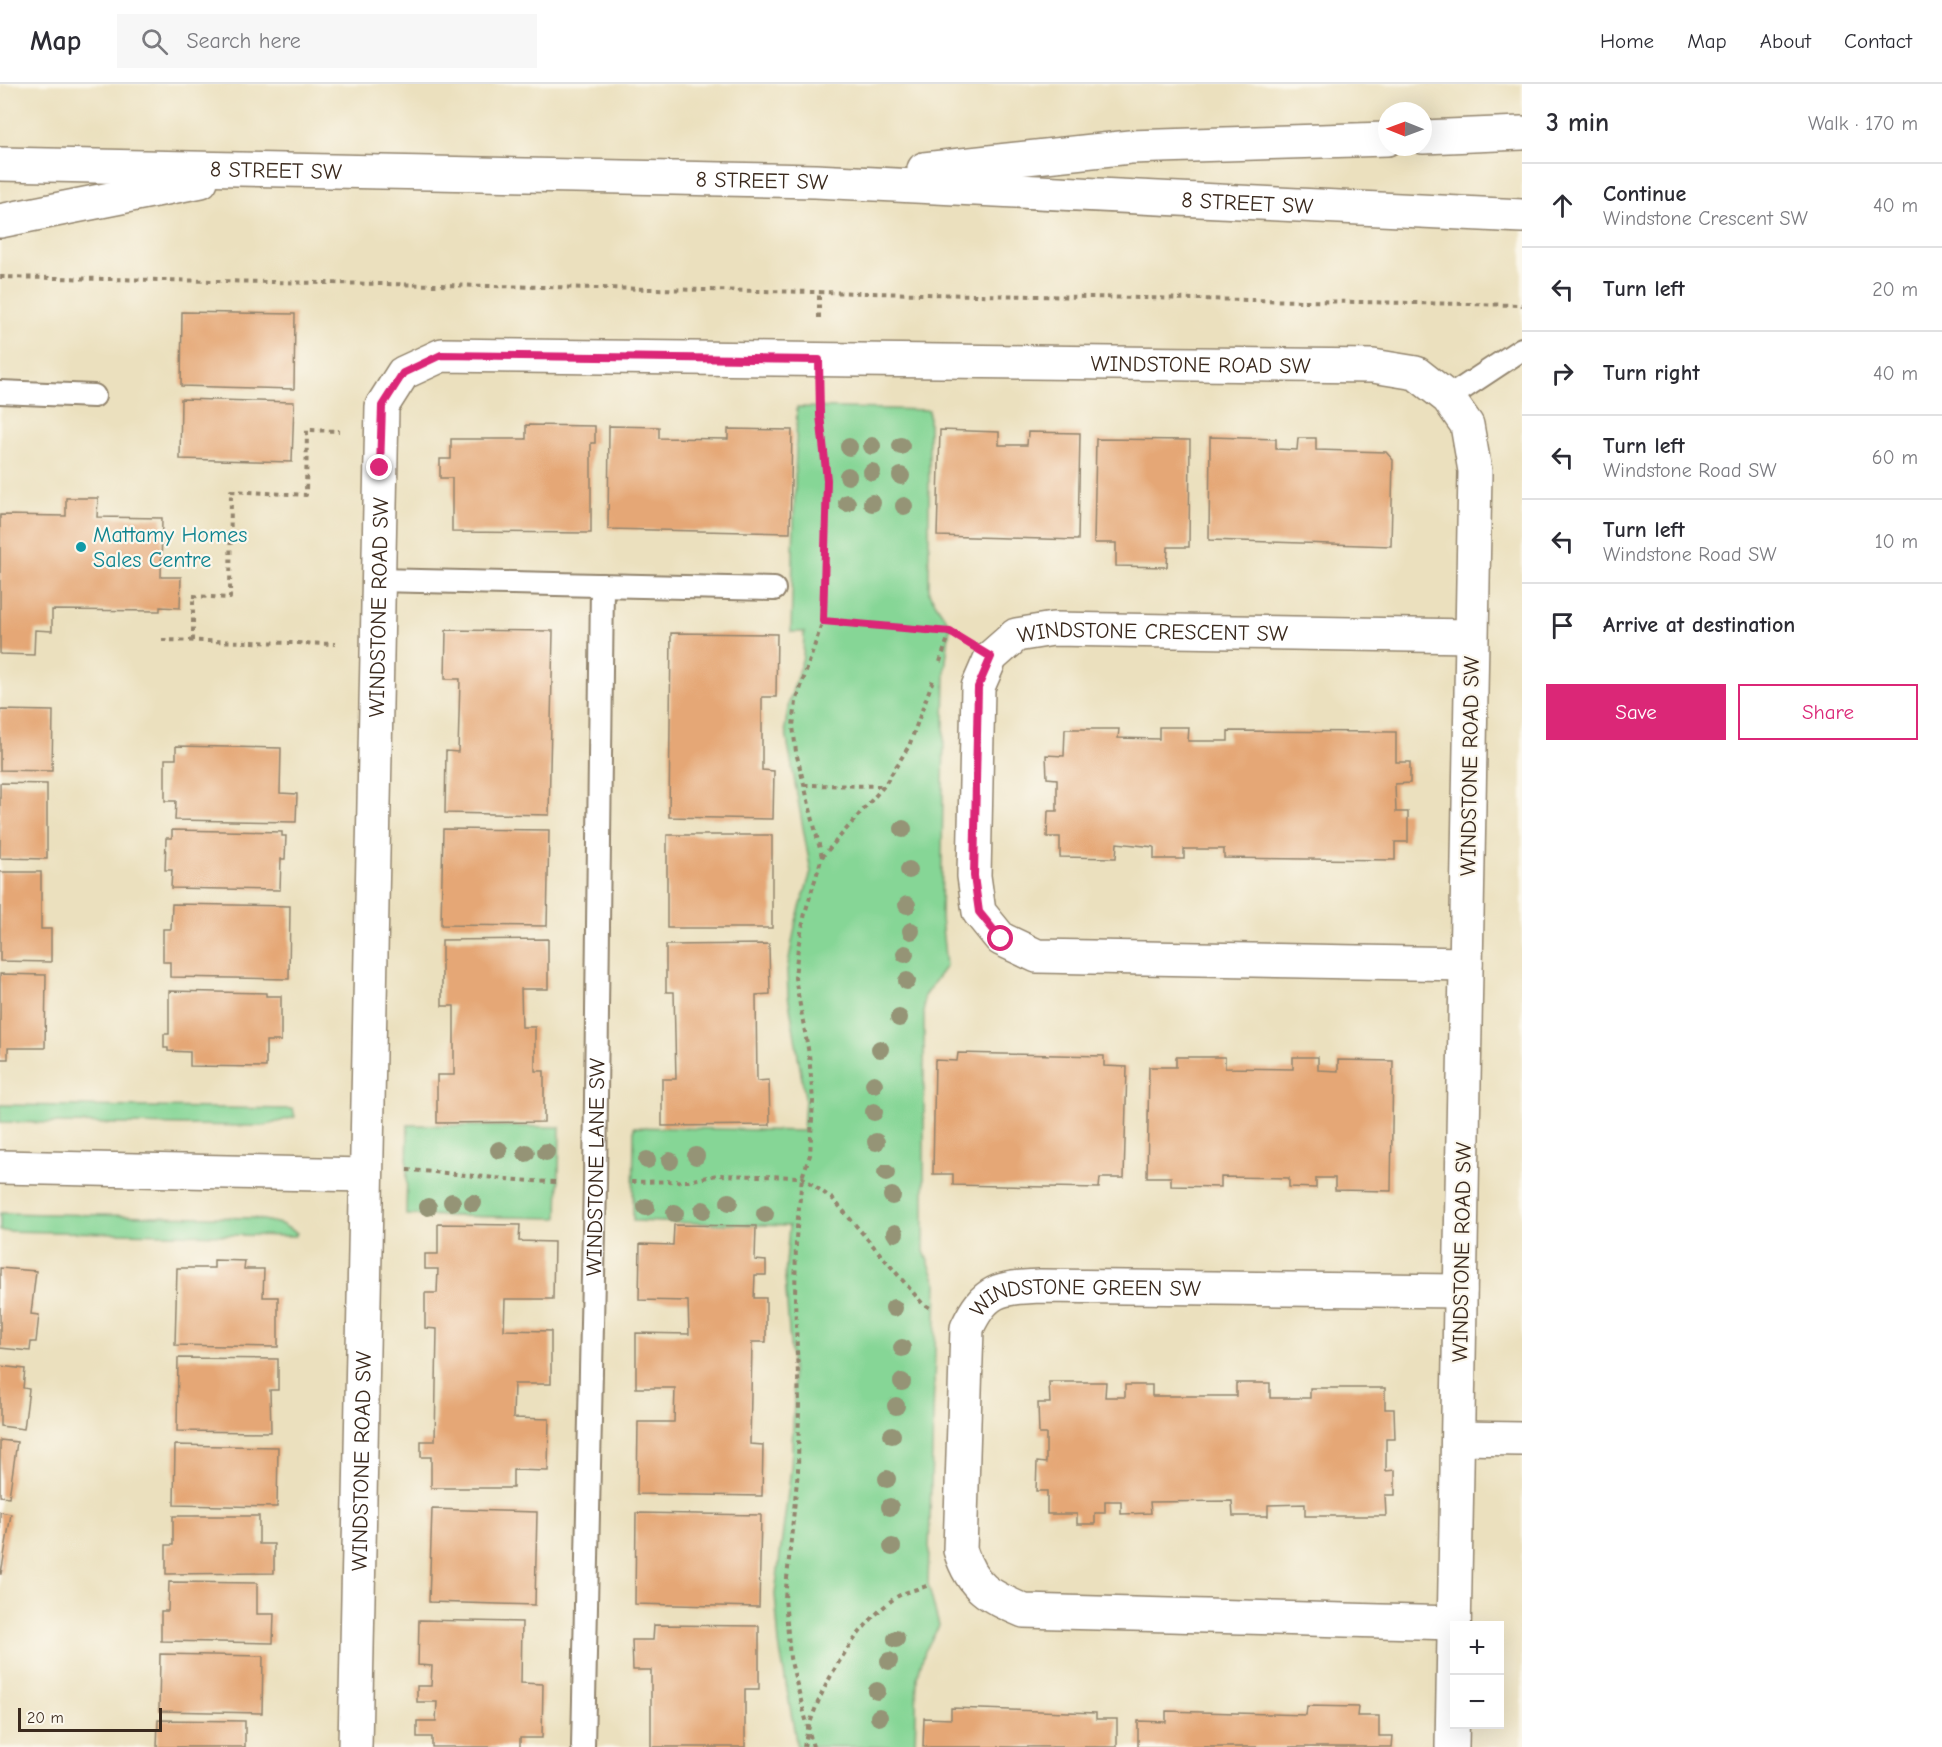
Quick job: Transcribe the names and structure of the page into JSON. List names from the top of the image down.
{
  "streets": {
    "street": [
      "8 STREET SW",
      "WINDSTONE ROAD SW",
      "WINDSTONE CRESCENT SW",
      "WINDSTONE GREEN SW"
    ],
    "lane": ["WINDSTONE LANE SW"]
  },
  "crossings": [
    ["WINDSTONE ROAD SW", "WINDSTONE CRESCENT SW"],
    ["WINDSTONE ROAD SW", "WINDSTONE GREEN SW"]
  ],
  "places": ["Mattamy Homes Sales Centre"],
  "scale_bar": "20 m",
  "north": "left",
  "page": {
    "header": "Map",
    "search": "Search here",
    "nav": [
      "Home",
      "Map",
      "About",
      "Contact"
    ],
    "heading": ["3 min", "Walk · 170 m"],
    "list": [
      ["Continue", "Windstone Crescent SW", "40 m"],
      ["Turn left", "20 m"],
      ["Turn right", "40 m"],
      ["Turn left", "Windstone Road SW", "60 m"],
      ["Turn left", "Windstone Road SW", "10 m"],
      "Arrive at destination"
    ],
    "buttons": ["Save", "Share"],
    "map_buttons": ["+", "−"],
    "scale": "20 m"
  }
}
